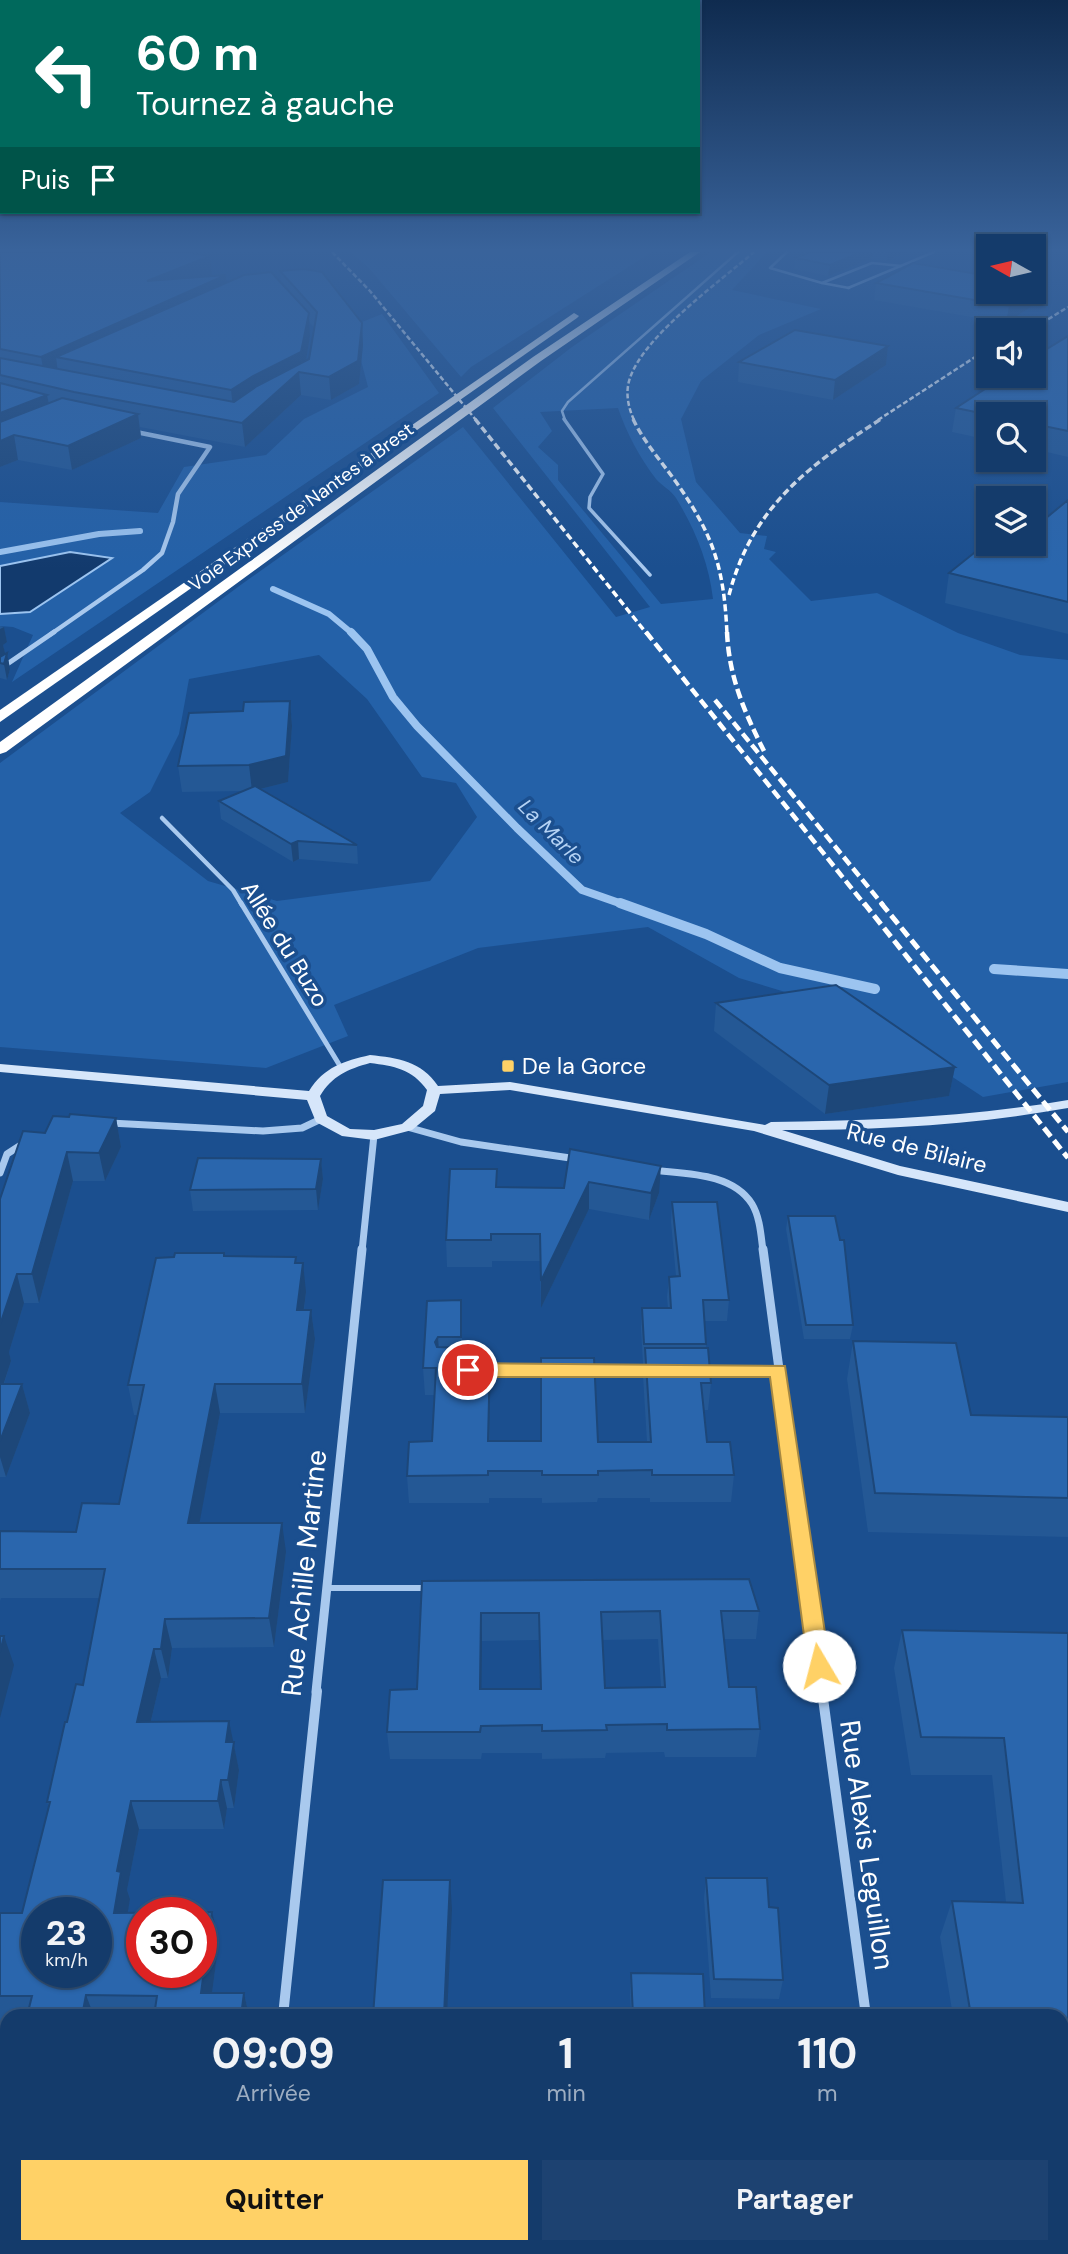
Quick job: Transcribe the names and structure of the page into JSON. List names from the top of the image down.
{
  "streets": {
    "highway": ["Voie Express de Nantes à Brest"],
    "street": ["Rue de Bilaire", "Rue Achille Martine", "Rue Alexis Leguillon"],
    "lane": ["Allée du Buzo"]
  },
  "crossings": [
    ["Allée du Buzo", "Rue de Bilaire"],
    ["Allée du Buzo", "Rue Achille Martine"],
    ["Rue de Bilaire", "Rue Achille Martine"]
  ],
  "water": ["La Marle"],
  "places": {
    "transit": ["De la Gorce"]
  },
  "north": "left",
  "page": {
    "turn": ["60 m", "Tournez à gauche"],
    "then": "Puis",
    "speed": "23 km/h",
    "limit": "30",
    "eta": [
      "09:09",
      "Arrivée",
      "1",
      "min",
      "110",
      "m"
    ],
    "buttons": ["Quitter", "Partager"]
  }
}
